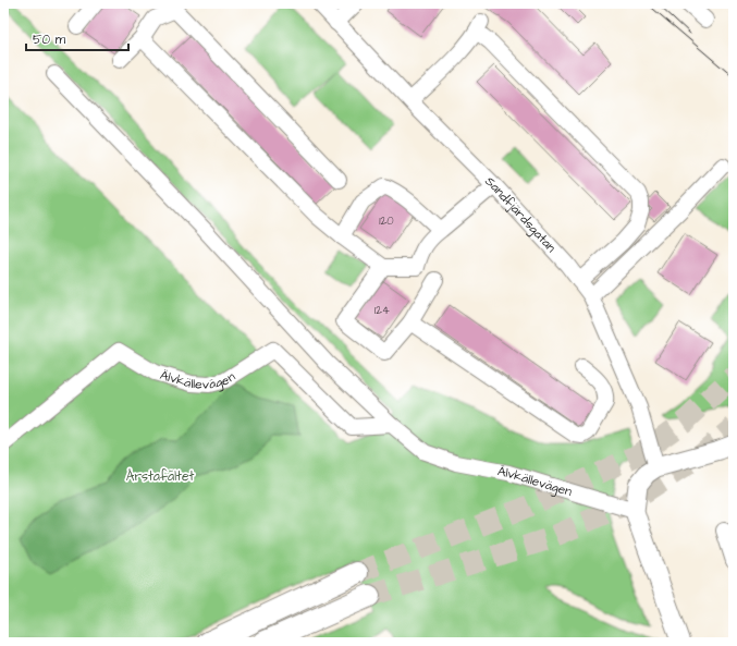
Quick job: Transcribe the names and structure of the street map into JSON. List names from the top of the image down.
{
  "streets": {
    "street": ["Sandfjärdsgatan", "Älvkällevägen"]
  },
  "parks": ["Årstafältet"],
  "house_numbers": ["120", "124"],
  "scale_bar": "50 m"
}
